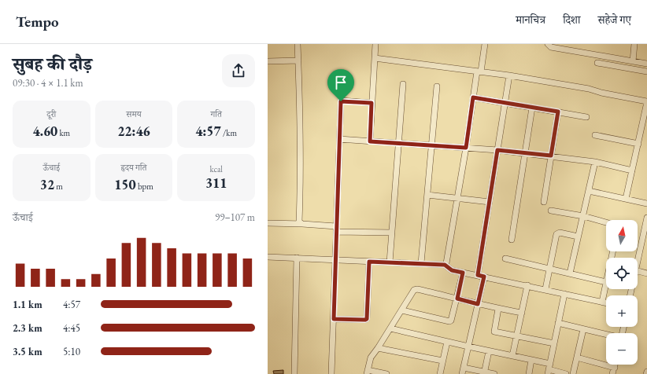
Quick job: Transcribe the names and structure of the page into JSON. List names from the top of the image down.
{
  "north": "top",
  "page": {
    "header": "Tempo",
    "nav": ["मानचित्र", "दिशा", "सहेजे गए"],
    "heading": ["सुबह की दौड़", "09:30 · 4 × 1.1 km"],
    "stats": [
      ["दूरी", "4.60 km"],
      ["समय", "22:46"],
      ["गति", "4:57 /km"],
      ["ऊँचाई", "32 m"],
      ["हृदय गति", "150 bpm"],
      ["kcal", "311"]
    ],
    "chart": ["ऊँचाई", "99–107 m"],
    "map_buttons": ["+", "−"],
    "list": [
      {
        "name": "1.1 km",
        "note": "4:57"
      },
      {
        "name": "2.3 km",
        "note": "4:45"
      },
      {
        "name": "3.5 km",
        "note": "5:10"
      }
    ]
  }
}
